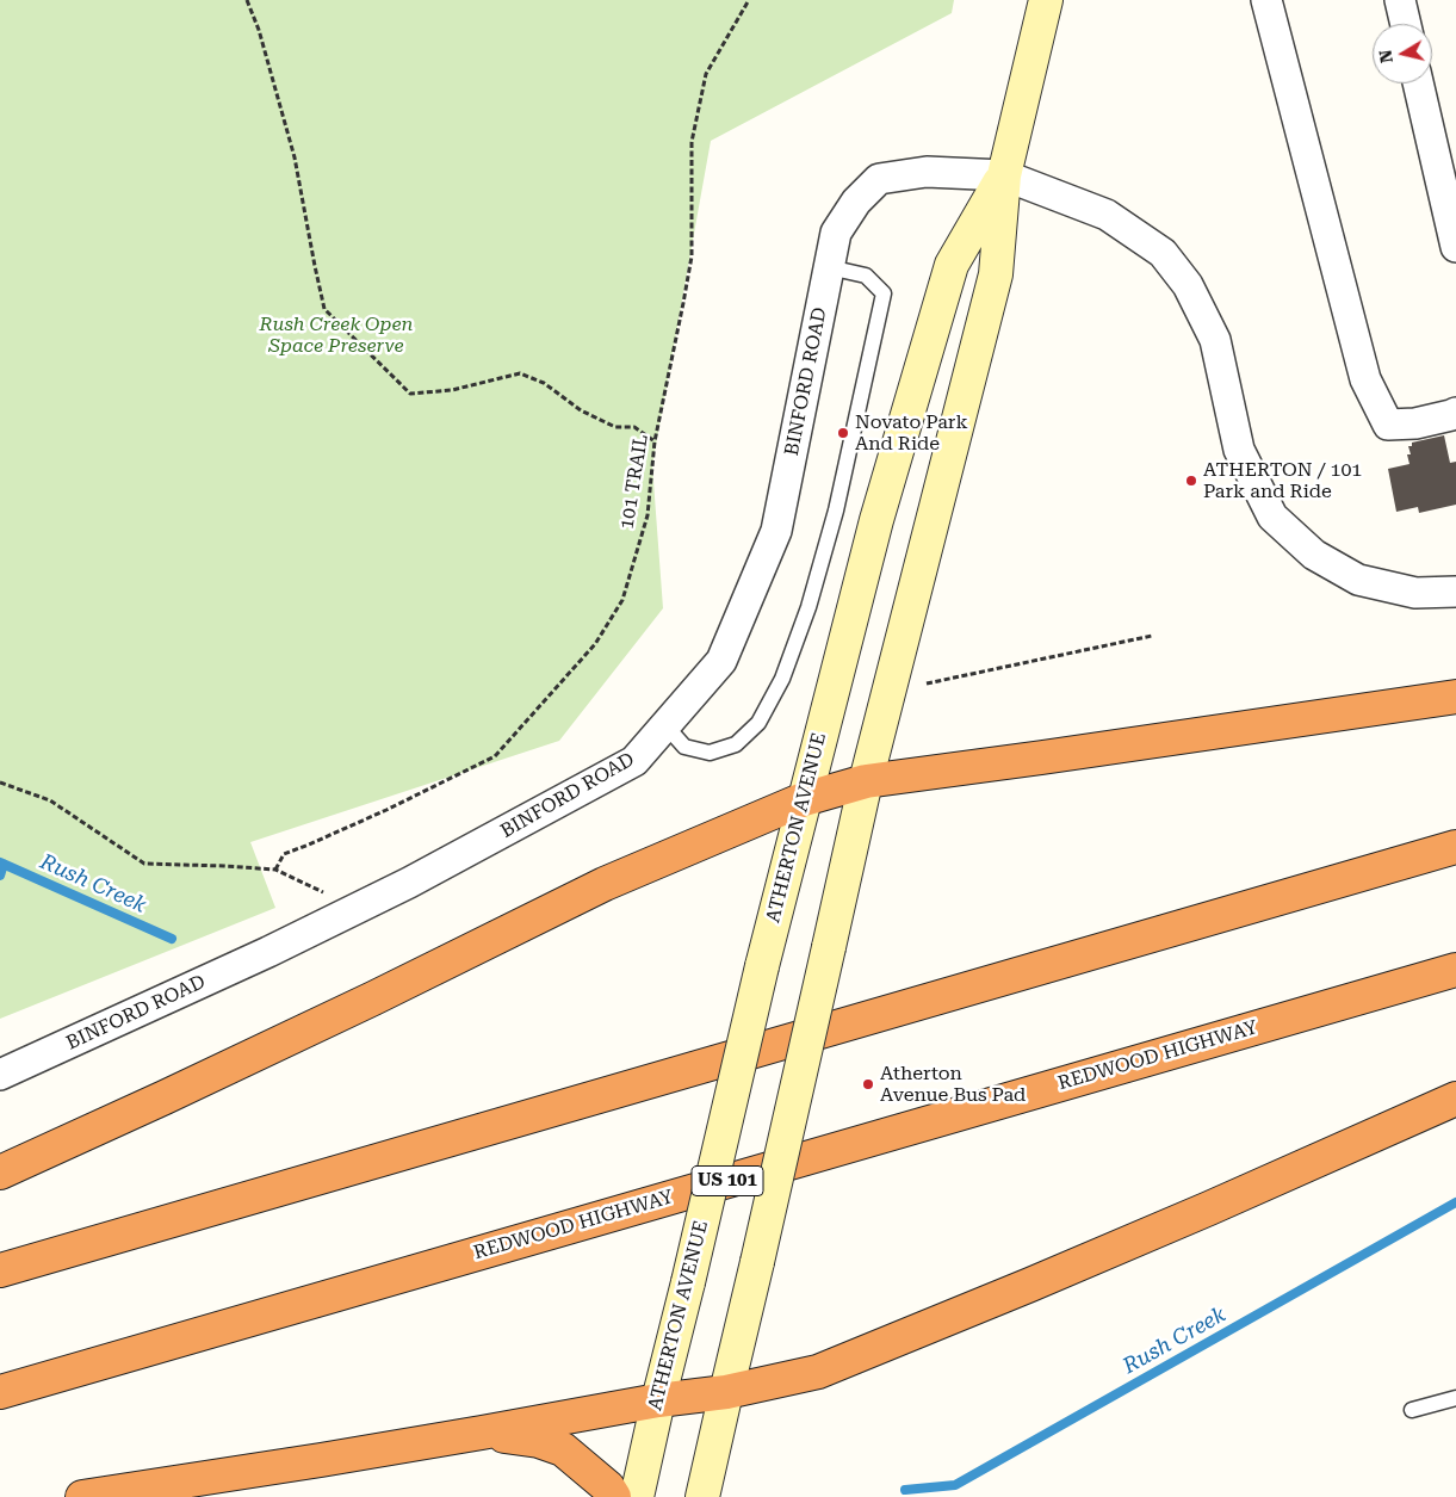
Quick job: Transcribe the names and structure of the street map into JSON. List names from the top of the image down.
{
  "streets": {
    "highway": ["REDWOOD HIGHWAY", "US 101"],
    "main road": ["ATHERTON AVENUE"],
    "street": ["BINFORD ROAD"],
    "path": ["101 TRAIL"]
  },
  "crossings": [
    ["BINFORD ROAD", "ATHERTON AVENUE"]
  ],
  "water": ["Rush Creek"],
  "parks": ["Rush Creek Open Space Preserve"],
  "places": ["Novato Park And Ride", "ATHERTON / 101 Park and Ride", "Atherton Avenue Bus Pad"],
  "north": "left"
}
